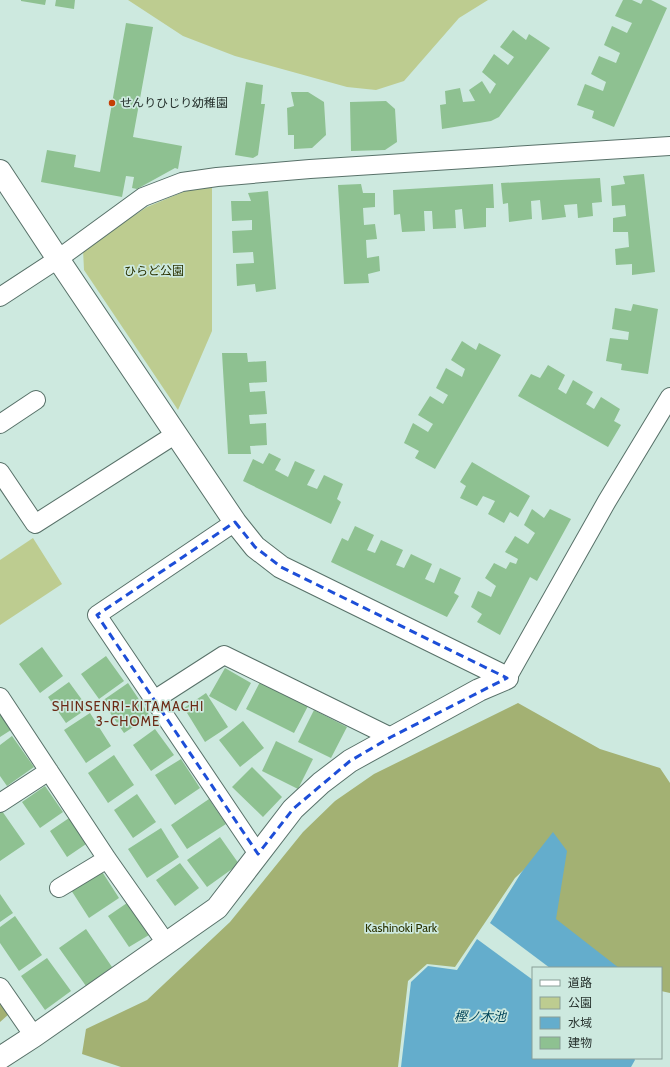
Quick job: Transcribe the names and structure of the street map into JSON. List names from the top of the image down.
{
  "districts": ["SHINSENRI-KITAMACHI 3-CHOME"],
  "water": ["樫ノ木池"],
  "parks": ["ひらど公園", "Kashinoki Park"],
  "places": ["せんりひじり幼稚園"],
  "legend": [
    "道路",
    "公園",
    "水域",
    "建物"
  ]
}
